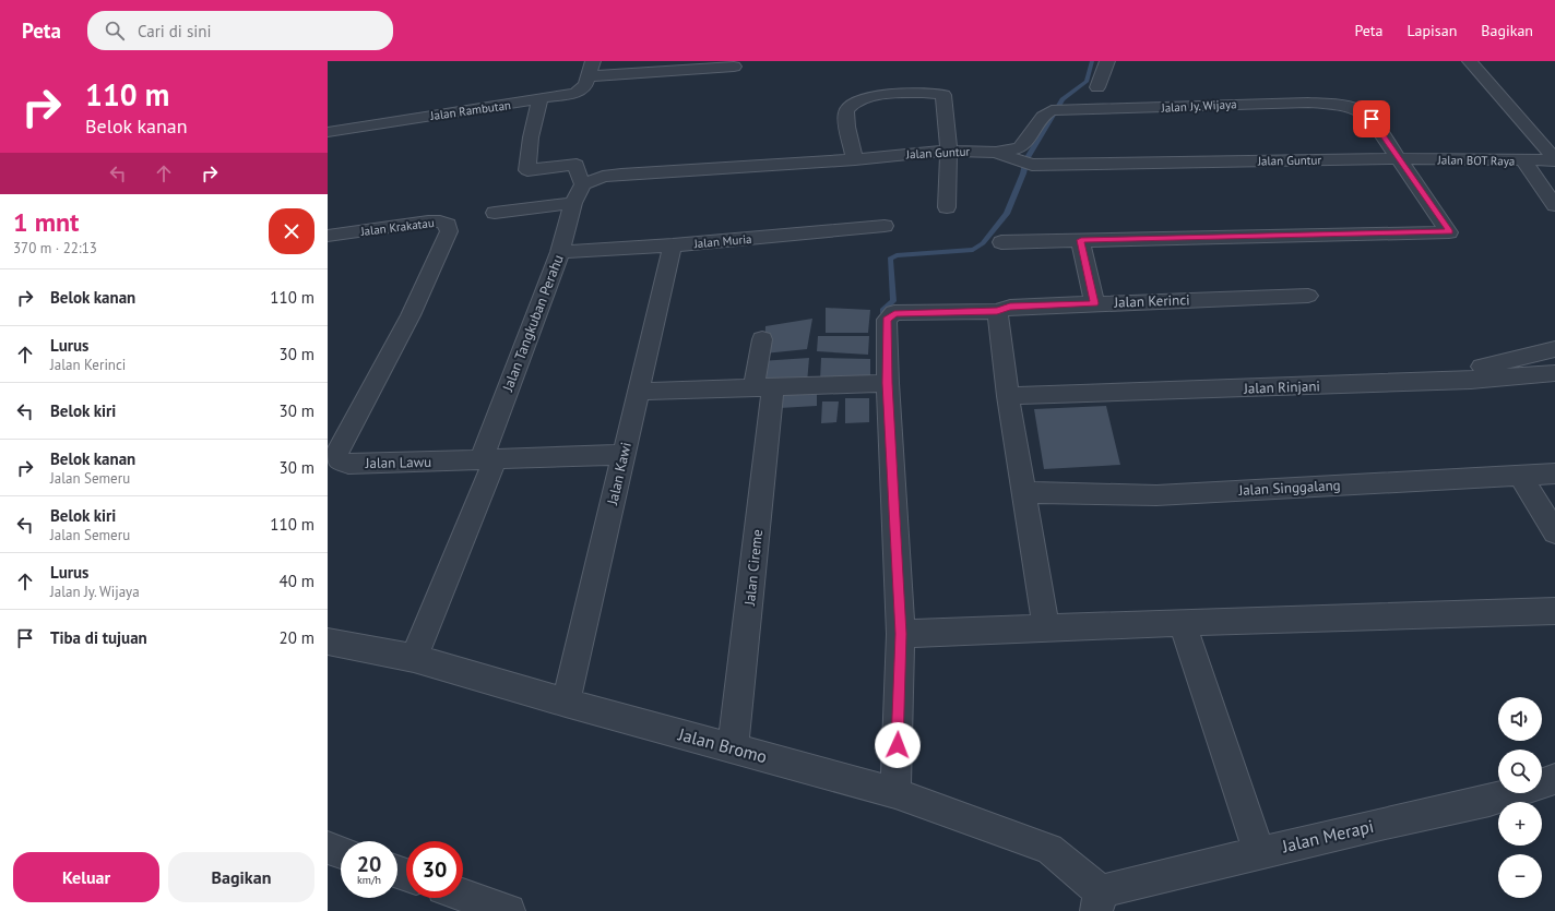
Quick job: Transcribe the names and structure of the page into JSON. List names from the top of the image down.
{
  "streets": {
    "street": [
      "Jalan Jy. Wijaya",
      "Jalan Rambutan",
      "Jalan Guntur",
      "Jalan BOT Raya",
      "Jalan Krakatau",
      "Jalan Muria",
      "Jalan Kerinci",
      "Jalan Tangkuban Perahu",
      "Jalan Rinjani",
      "Jalan Lawu",
      "Jalan Kawi",
      "Jalan Singgalang",
      "Jalan Cireme",
      "Jalan Bromo",
      "Jalan Merapi"
    ]
  },
  "crossings": [
    ["Jalan Jy. Wijaya", "Jalan Guntur"],
    ["Jalan Jy. Wijaya", "Jalan BOT Raya"],
    ["Jalan Guntur", "Jalan BOT Raya"],
    ["Jalan Guntur", "Jalan Tangkuban Perahu"],
    ["Jalan Krakatau", "Jalan Lawu"],
    ["Jalan Muria", "Jalan Tangkuban Perahu"],
    ["Jalan Muria", "Jalan Kawi"],
    ["Jalan Tangkuban Perahu", "Jalan Lawu"],
    ["Jalan Tangkuban Perahu", "Jalan Bromo"],
    ["Jalan Lawu", "Jalan Kawi"],
    ["Jalan Kawi", "Jalan Bromo"],
    ["Jalan Cireme", "Jalan Bromo"],
    ["Jalan Bromo", "Jalan Merapi"]
  ],
  "page": {
    "header": "Peta",
    "search": "Cari di sini",
    "nav": ["Peta", "Lapisan", "Bagikan"],
    "turn": ["110 m", "Belok kanan"],
    "heading": ["1 mnt", "370 m · 22:13"],
    "list": [
      {
        "name": "Belok kanan",
        "value": "110 m"
      },
      {
        "name": "Lurus",
        "note": "Jalan Kerinci",
        "value": "30 m"
      },
      {
        "name": "Belok kiri",
        "value": "30 m"
      },
      {
        "name": "Belok kanan",
        "note": "Jalan Semeru",
        "value": "30 m"
      },
      {
        "name": "Belok kiri",
        "note": "Jalan Semeru",
        "value": "110 m"
      },
      {
        "name": "Lurus",
        "note": "Jalan Jy. Wijaya",
        "value": "40 m"
      },
      {
        "name": "Tiba di tujuan",
        "value": "20 m"
      }
    ],
    "map_buttons": ["+", "−"],
    "speed": "20 km/h",
    "limit": "30",
    "buttons": ["Keluar", "Bagikan"]
  }
}
